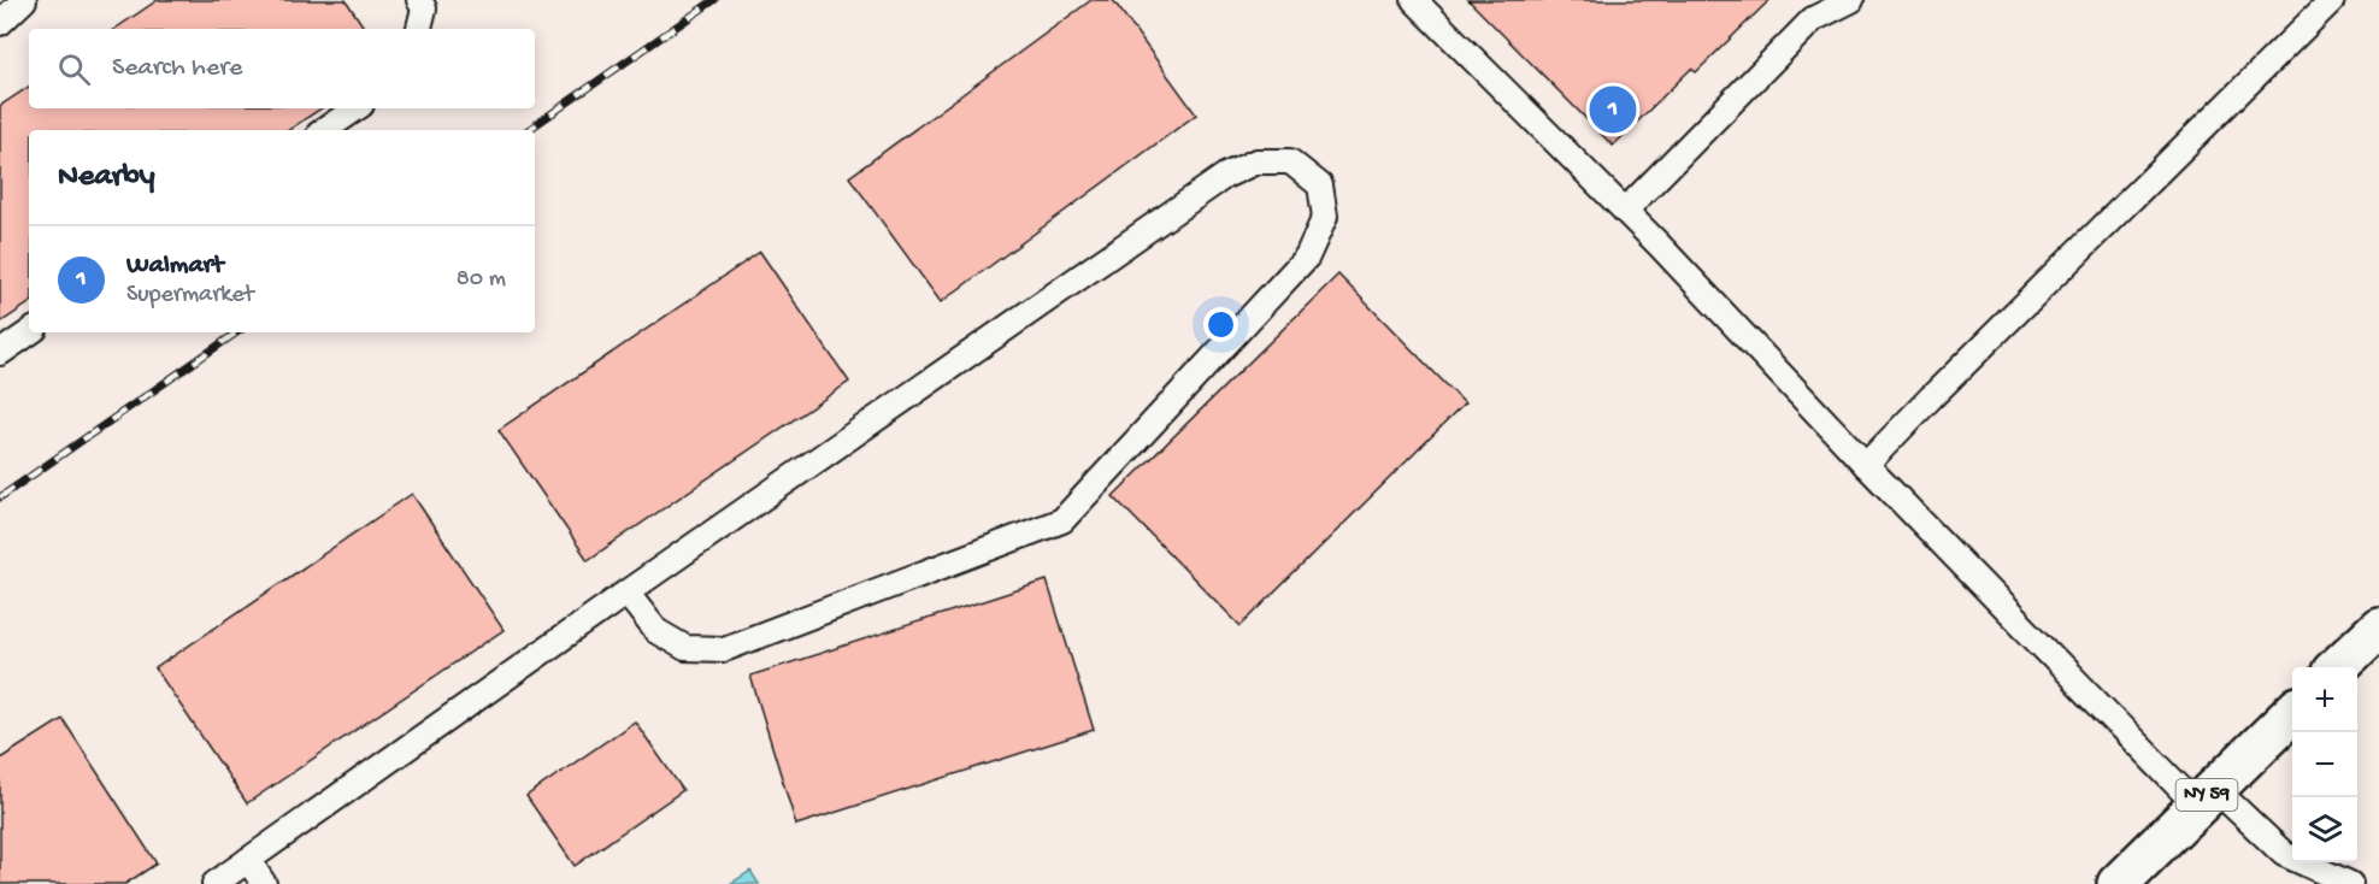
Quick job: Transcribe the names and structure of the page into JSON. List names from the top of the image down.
{
  "streets": {
    "main road": ["NY 59"]
  },
  "page": {
    "search": "Search here",
    "pins": "1",
    "heading": "Nearby",
    "list": [
      {
        "mark": "1",
        "name": "Walmart",
        "note": "Supermarket",
        "value": "80 m"
      }
    ],
    "map_buttons": ["+", "−"]
  }
}
